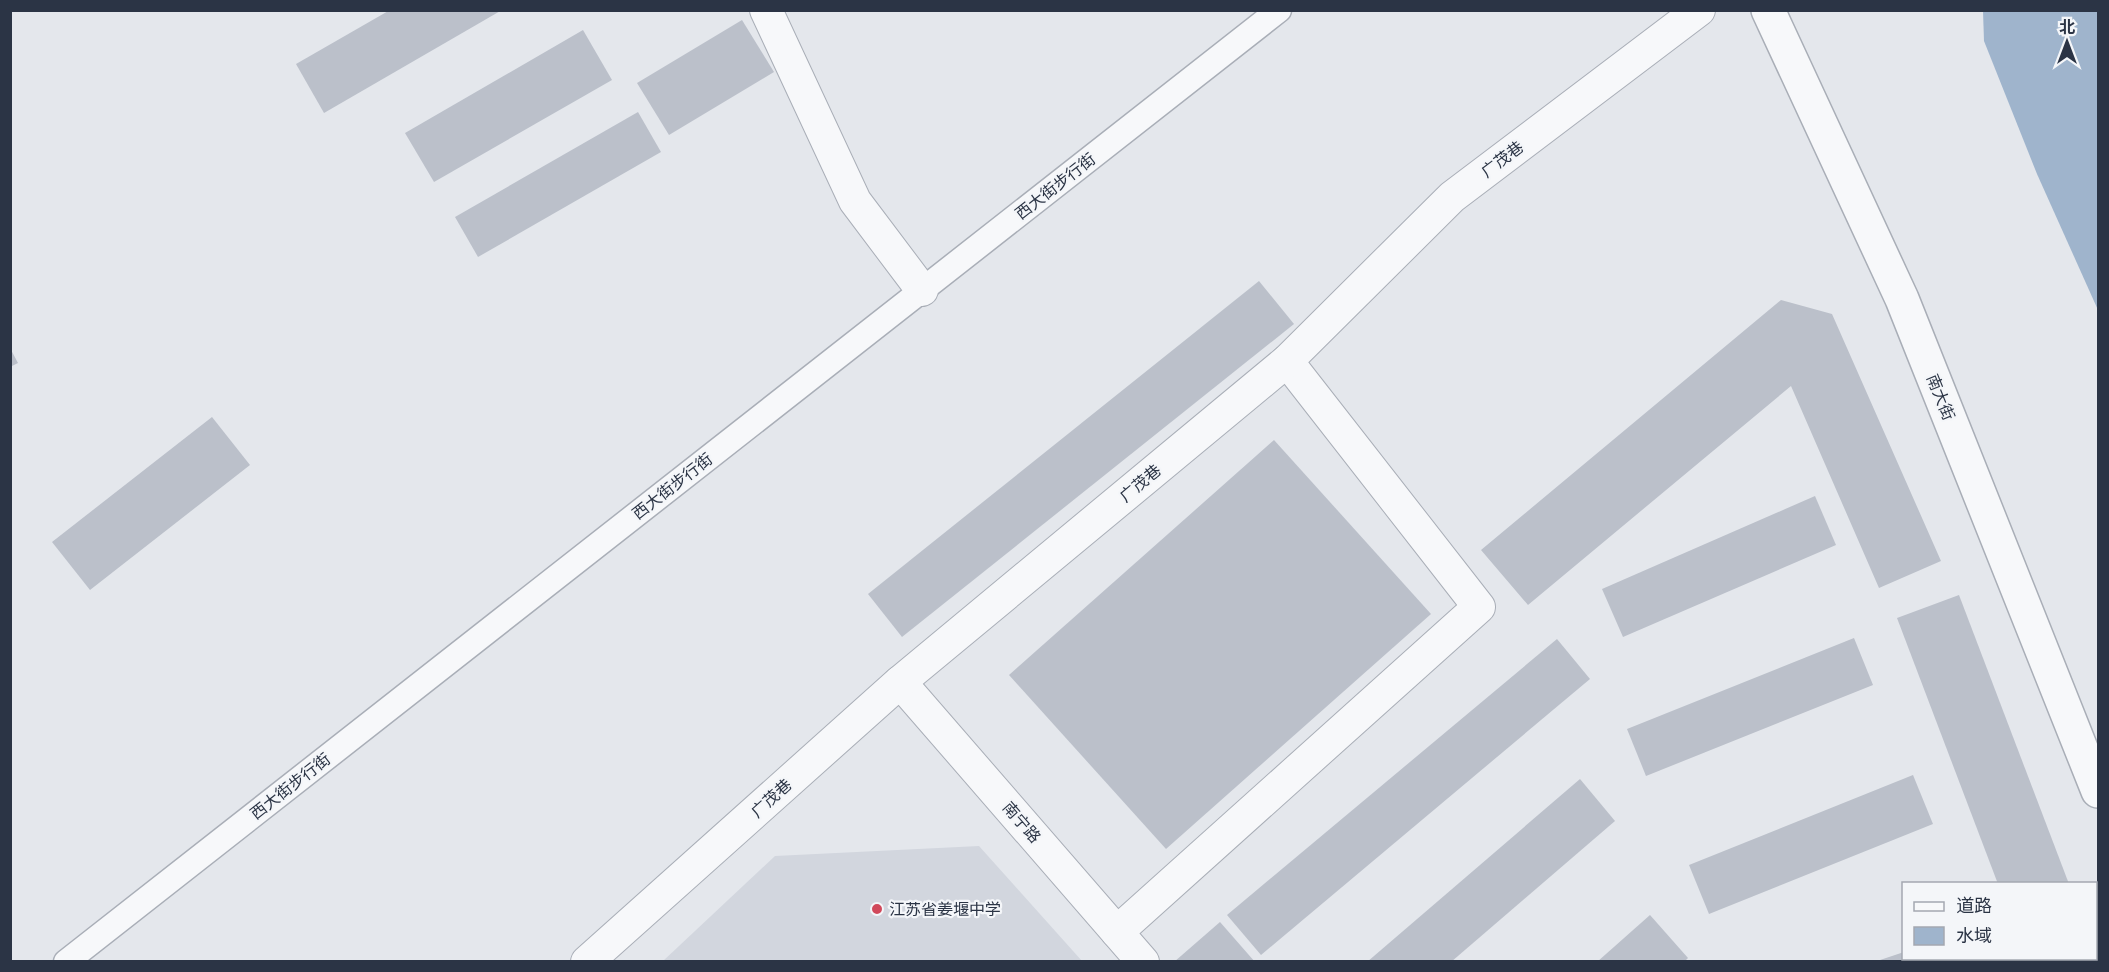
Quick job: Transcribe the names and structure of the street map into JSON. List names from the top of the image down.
{
  "streets": {
    "street": [
      "广茂巷",
      "西大街步行街",
      "南大街",
      "南宁路"
    ]
  },
  "crossings": [
    ["广茂巷", "南宁路"]
  ],
  "places": ["江苏省姜堰中学"],
  "legend": ["道路", "水域"],
  "north": "top"
}
